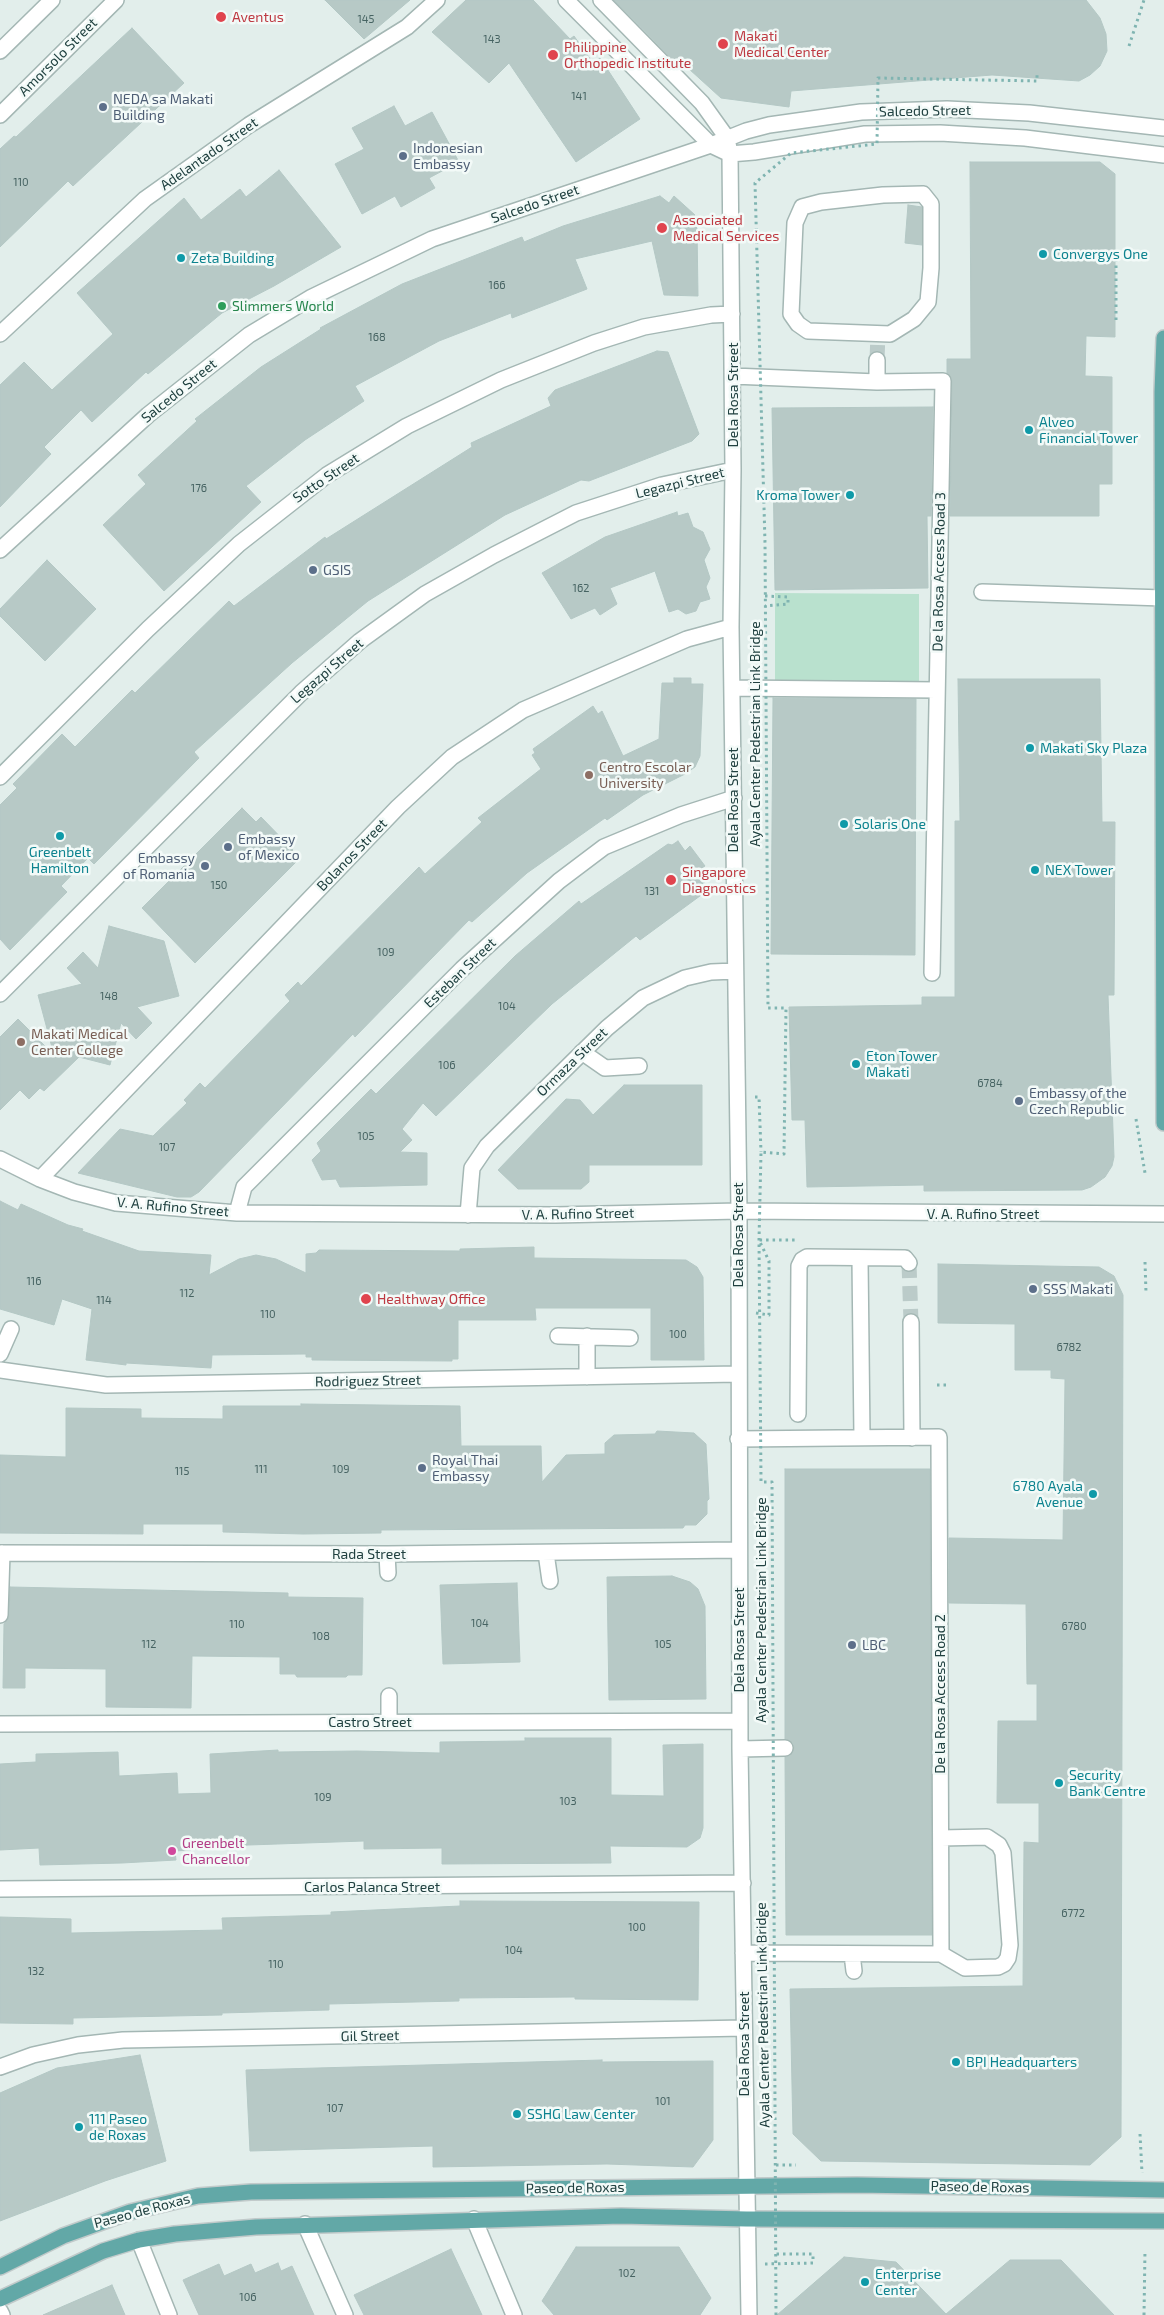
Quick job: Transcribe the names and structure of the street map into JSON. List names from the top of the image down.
{
  "streets": {
    "main road": ["Paseo de Roxas"],
    "street": [
      "Amorsolo Street",
      "Salcedo Street",
      "Adelantado Street",
      "Dela Rosa Street",
      "Sotto Street",
      "Legazpi Street",
      "De la Rosa Access Road 3",
      "Bolanos Street",
      "Esteban Street",
      "Ormaza Street",
      "V. A. Rufino Street",
      "Rodriguez Street",
      "Rada Street",
      "De la Rosa Access Road 2",
      "Castro Street",
      "Carlos Palanca Street",
      "Gil Street"
    ],
    "path": ["Ayala Center Pedestrian Link Bridge"]
  },
  "crossings": [
    ["Salcedo Street", "Dela Rosa Street"],
    ["Dela Rosa Street", "Sotto Street"],
    ["Dela Rosa Street", "Legazpi Street"],
    ["Dela Rosa Street", "De la Rosa Access Road 3"],
    ["Dela Rosa Street", "Bolanos Street"],
    ["Dela Rosa Street", "Esteban Street"],
    ["Dela Rosa Street", "Ormaza Street"],
    ["Dela Rosa Street", "V. A. Rufino Street"],
    ["Dela Rosa Street", "Rodriguez Street"],
    ["Dela Rosa Street", "Rada Street"],
    ["Dela Rosa Street", "De la Rosa Access Road 2"],
    ["Dela Rosa Street", "Castro Street"],
    ["Dela Rosa Street", "Carlos Palanca Street"],
    ["Dela Rosa Street", "Gil Street"],
    ["Dela Rosa Street", "Paseo de Roxas"],
    ["Bolanos Street", "V. A. Rufino Street"],
    ["Esteban Street", "V. A. Rufino Street"],
    ["Ormaza Street", "V. A. Rufino Street"]
  ],
  "places": [
    "Aventus",
    "Makati Medical Center",
    "Philippine Orthopedic Institute",
    "NEDA sa Makati Building",
    "Indonesian Embassy",
    "Associated Medical Services",
    "Convergys One",
    "Zeta Building",
    "Slimmers World",
    "Alveo Financial Tower",
    "Kroma Tower",
    "GSIS",
    "Makati Sky Plaza",
    "Centro Escolar University",
    "Solaris One",
    "Greenbelt Hamilton",
    "Embassy of Mexico",
    "Embassy of Romania",
    "NEX Tower",
    "Singapore Diagnostics",
    "Makati Medical Center College",
    "Eton Tower Makati",
    "Embassy of the Czech Republic",
    "SSS Makati",
    "Healthway Office",
    "Royal Thai Embassy",
    "6780 Ayala Avenue",
    "LBC",
    "Security Bank Centre",
    "Greenbelt Chancellor",
    "BPI Headquarters",
    "SSHG Law Center",
    "111 Paseo de Roxas",
    "Enterprise Center"
  ],
  "house_numbers": [
    "145",
    "143",
    "141",
    "110",
    "166",
    "168",
    "176",
    "162",
    "150",
    "131",
    "109",
    "148",
    "104",
    "106",
    "6784",
    "105",
    "107",
    "116",
    "112",
    "114",
    "110",
    "100",
    "6782",
    "111",
    "109",
    "115",
    "104",
    "110",
    "6780",
    "108",
    "112",
    "105",
    "109",
    "103",
    "6772",
    "100",
    "104",
    "110",
    "132",
    "101",
    "107",
    "102",
    "106"
  ]
}
